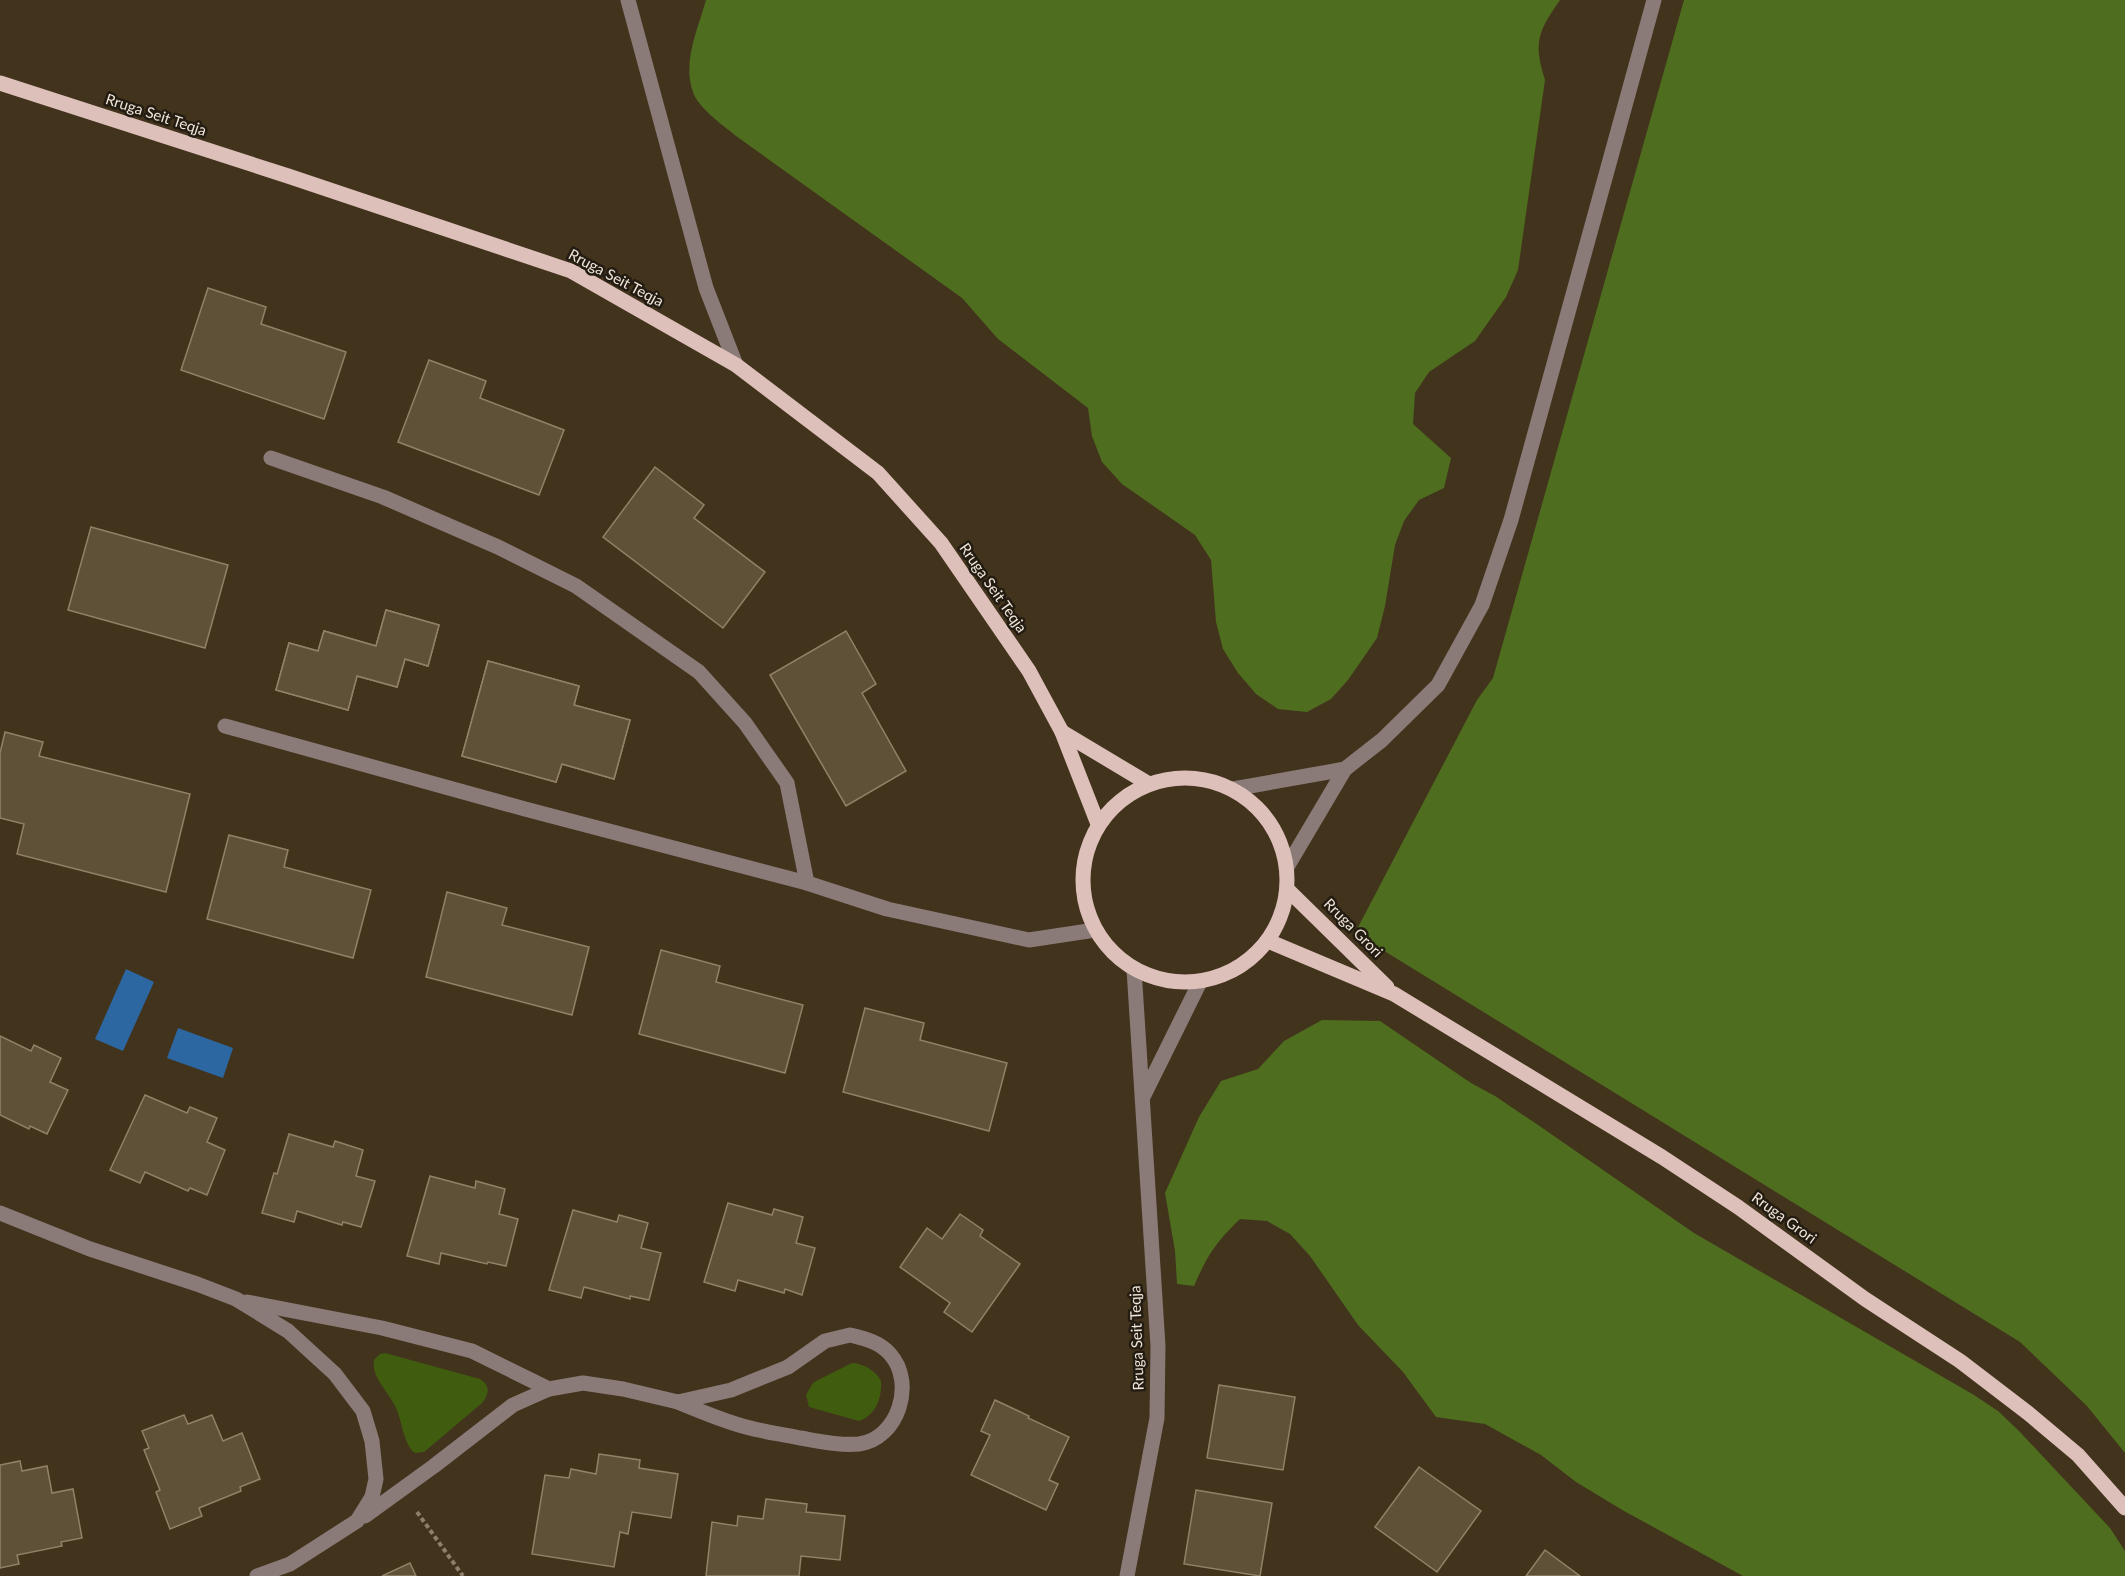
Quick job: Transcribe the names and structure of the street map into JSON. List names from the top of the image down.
{
  "streets": {
    "main road": ["Rruga Seit Teqja", "Rruga Grori"]
  },
  "crossings": [
    ["Rruga Seit Teqja", "Rruga Grori"]
  ]
}
